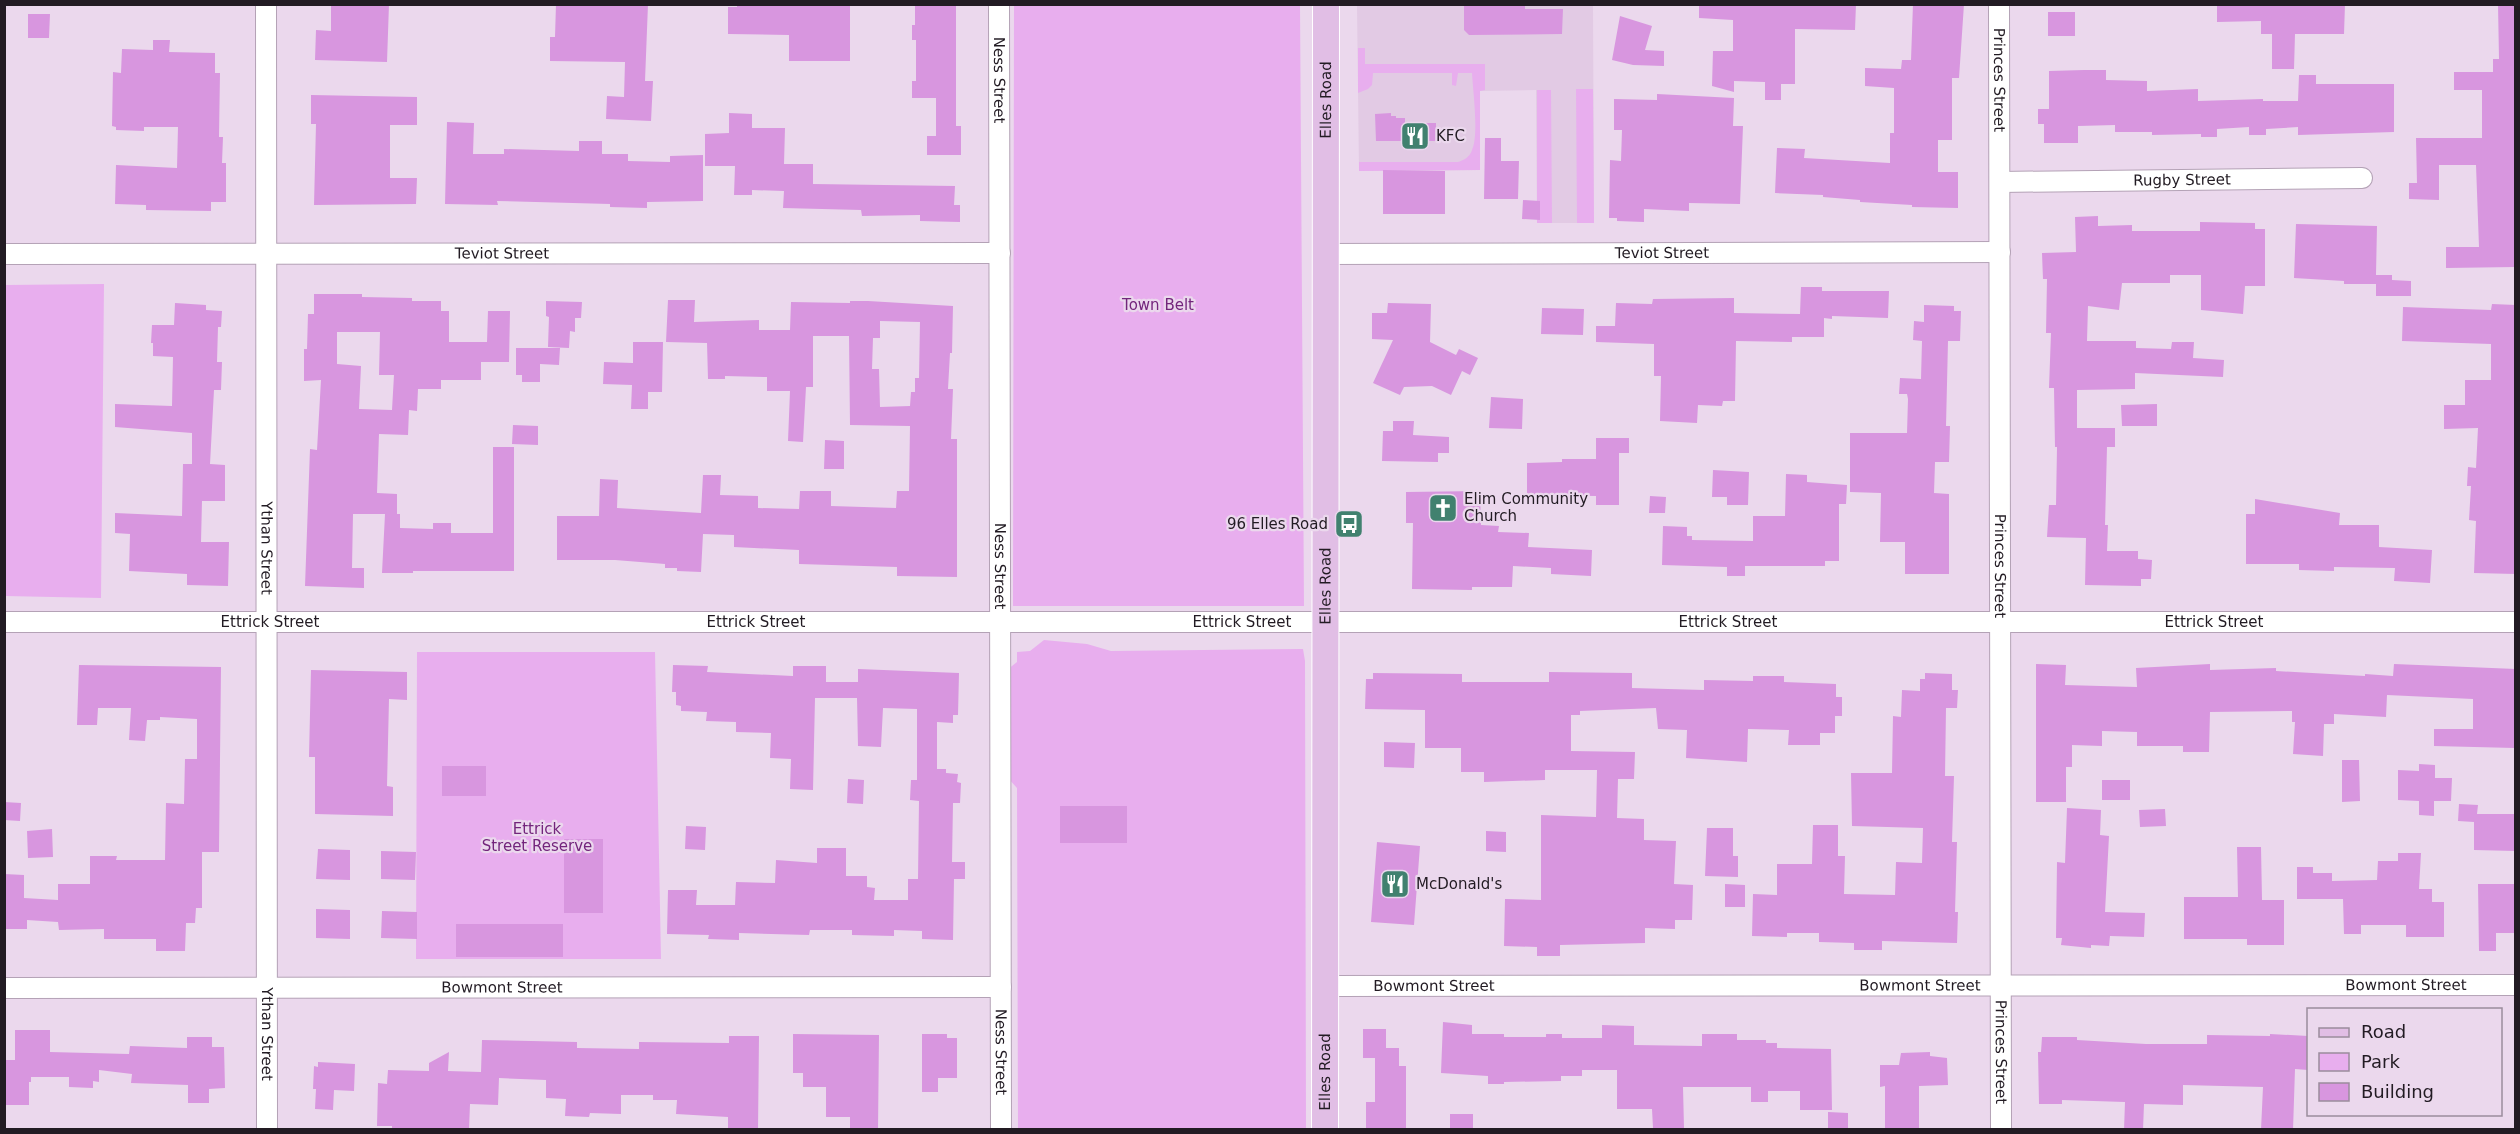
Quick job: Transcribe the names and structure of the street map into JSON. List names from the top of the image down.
{
  "streets": {
    "main road": ["Elles Road"],
    "street": [
      "Ness Street",
      "Princes Street",
      "Rugby Street",
      "Teviot Street",
      "Ythan Street",
      "Ettrick Street",
      "Bowmont Street"
    ]
  },
  "crossings": [
    ["Ness Street", "Teviot Street"],
    ["Ness Street", "Ettrick Street"],
    ["Ness Street", "Bowmont Street"],
    ["Princes Street", "Rugby Street"],
    ["Princes Street", "Teviot Street"],
    ["Princes Street", "Ettrick Street"],
    ["Princes Street", "Bowmont Street"],
    ["Elles Road", "Teviot Street"],
    ["Elles Road", "Ettrick Street"],
    ["Elles Road", "Bowmont Street"],
    ["Teviot Street", "Ythan Street"],
    ["Ythan Street", "Ettrick Street"],
    ["Ythan Street", "Bowmont Street"]
  ],
  "parks": ["Town Belt", "Ettrick Street Reserve"],
  "places": {
    "restaurant": ["KFC", "McDonald's"],
    "church": ["Elim Community Church"],
    "bus stop": ["96 Elles Road"]
  },
  "legend": ["Road", "Park", "Building"]
}
